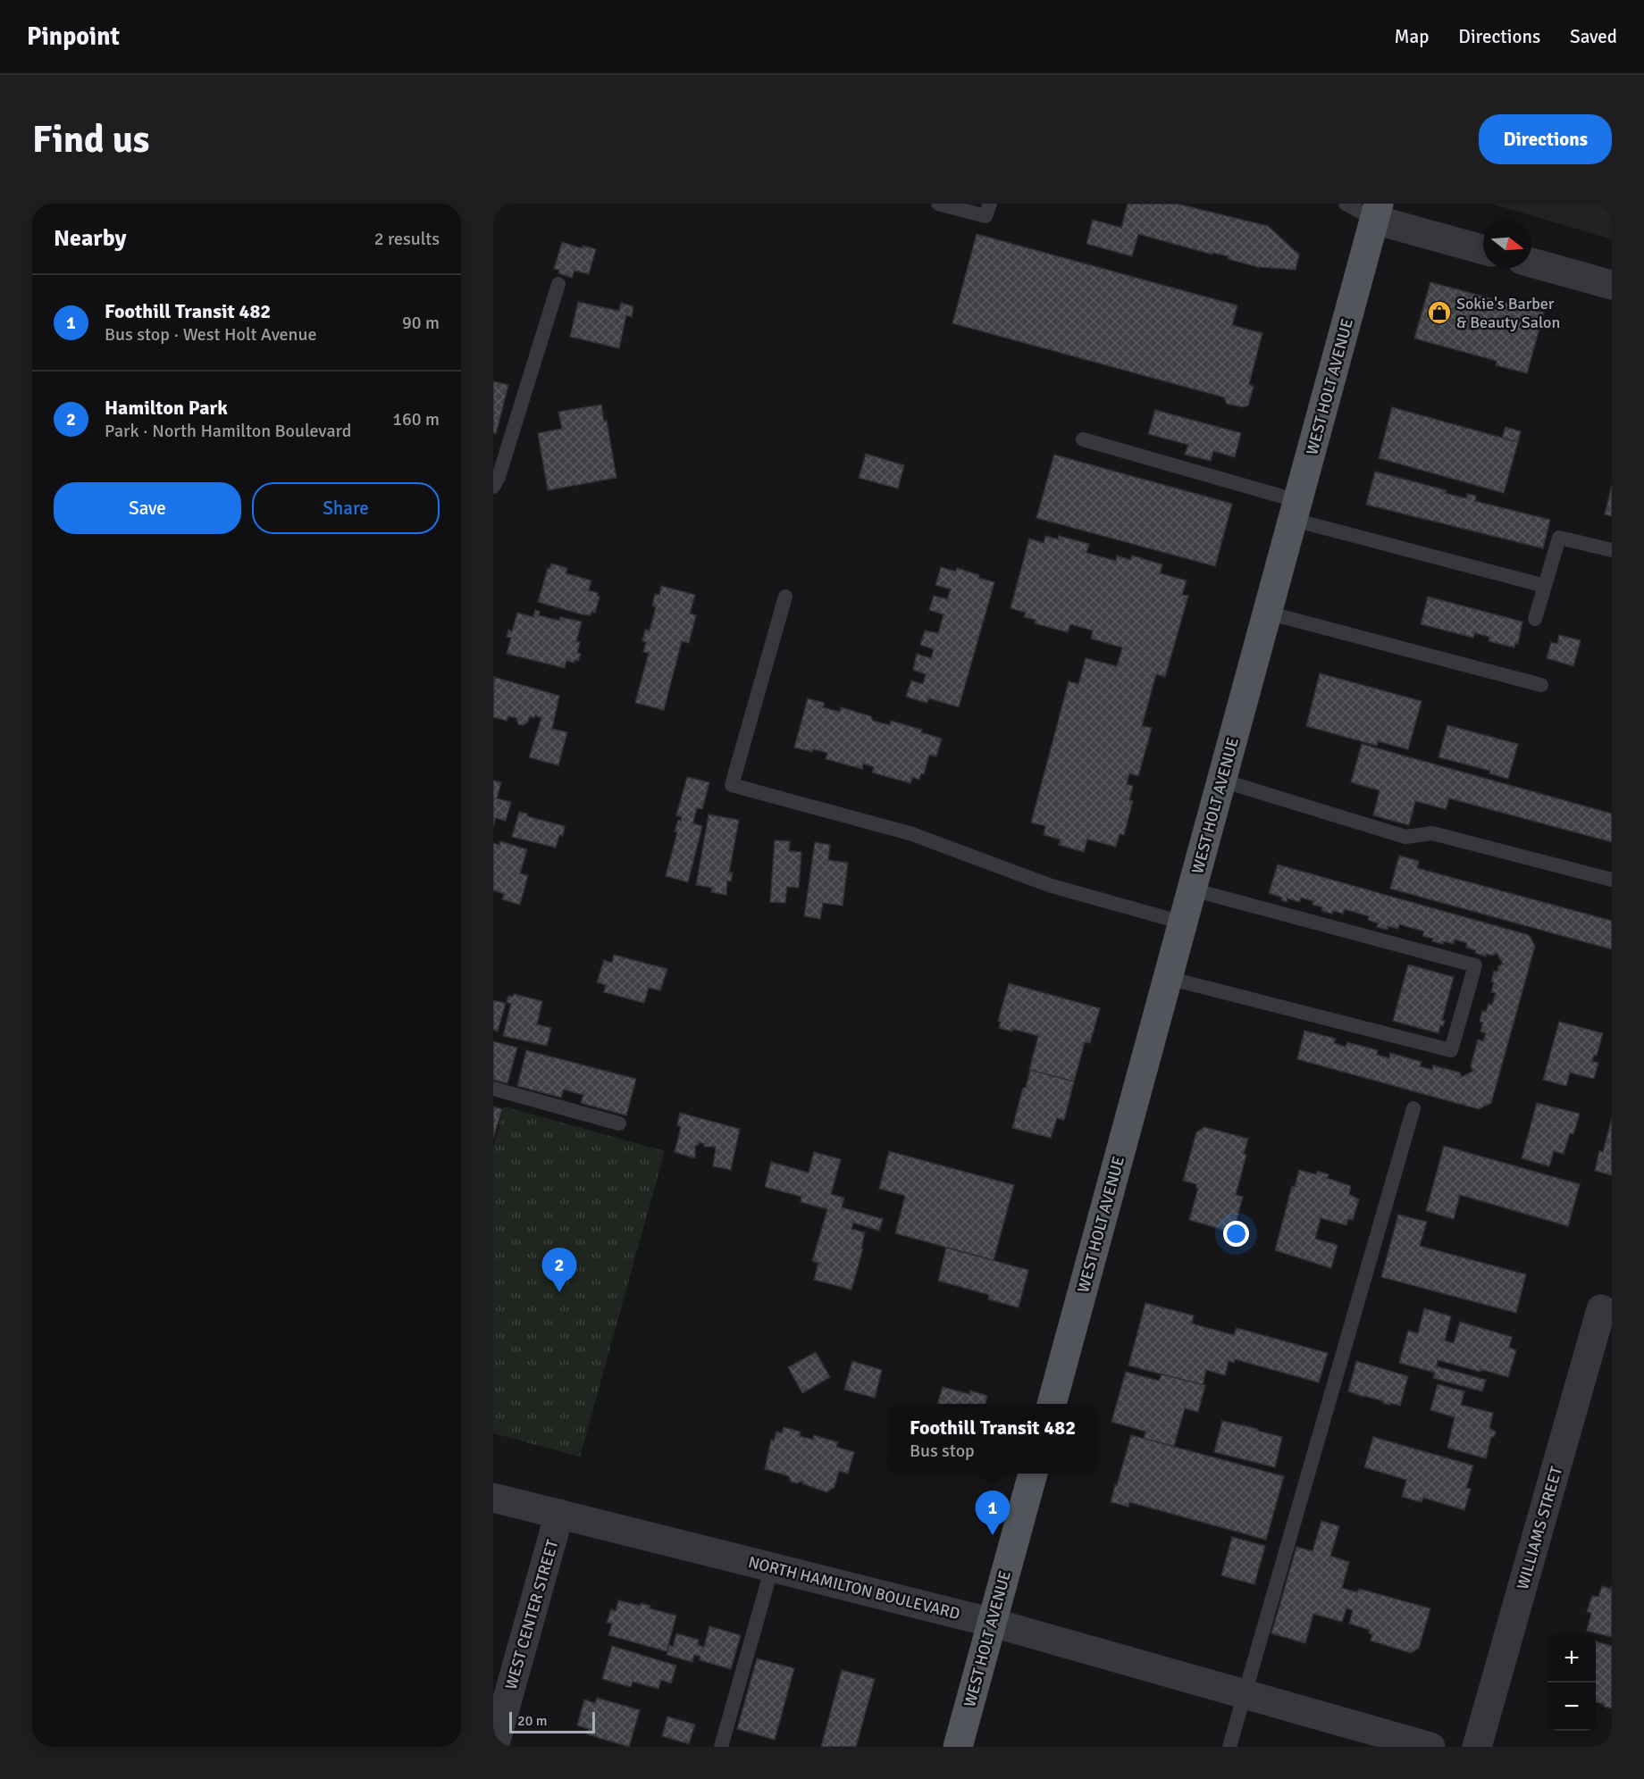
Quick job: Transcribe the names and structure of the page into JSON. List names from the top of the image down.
{
  "streets": {
    "main road": ["WEST HOLT AVENUE"],
    "street": ["WILLIAMS STREET", "NORTH HAMILTON BOULEVARD", "WEST CENTER STREET"]
  },
  "crossings": [
    ["WEST HOLT AVENUE", "NORTH HAMILTON BOULEVARD"],
    ["NORTH HAMILTON BOULEVARD", "WEST CENTER STREET"]
  ],
  "places": {
    "shop": ["Sokie's Barber & Beauty Salon"]
  },
  "scale_bar": "20 m",
  "north": "right",
  "page": {
    "header": "Pinpoint",
    "nav": ["Map", "Directions", "Saved"],
    "buttons": [
      "Directions",
      ["Save", "Share"]
    ],
    "title": "Find us",
    "heading": ["Nearby", "2 results"],
    "list": [
      {
        "mark": "1",
        "name": "Foothill Transit 482",
        "note": "Bus stop · West Holt Avenue",
        "value": "90 m"
      },
      {
        "mark": "2",
        "name": "Hamilton Park",
        "note": "Park · North Hamilton Boulevard",
        "value": "160 m"
      }
    ],
    "pins": ["2", "1"],
    "popup": ["Foothill Transit 482", "Bus stop"],
    "map_buttons": ["+", "−"],
    "scale": "20 m"
  }
}
